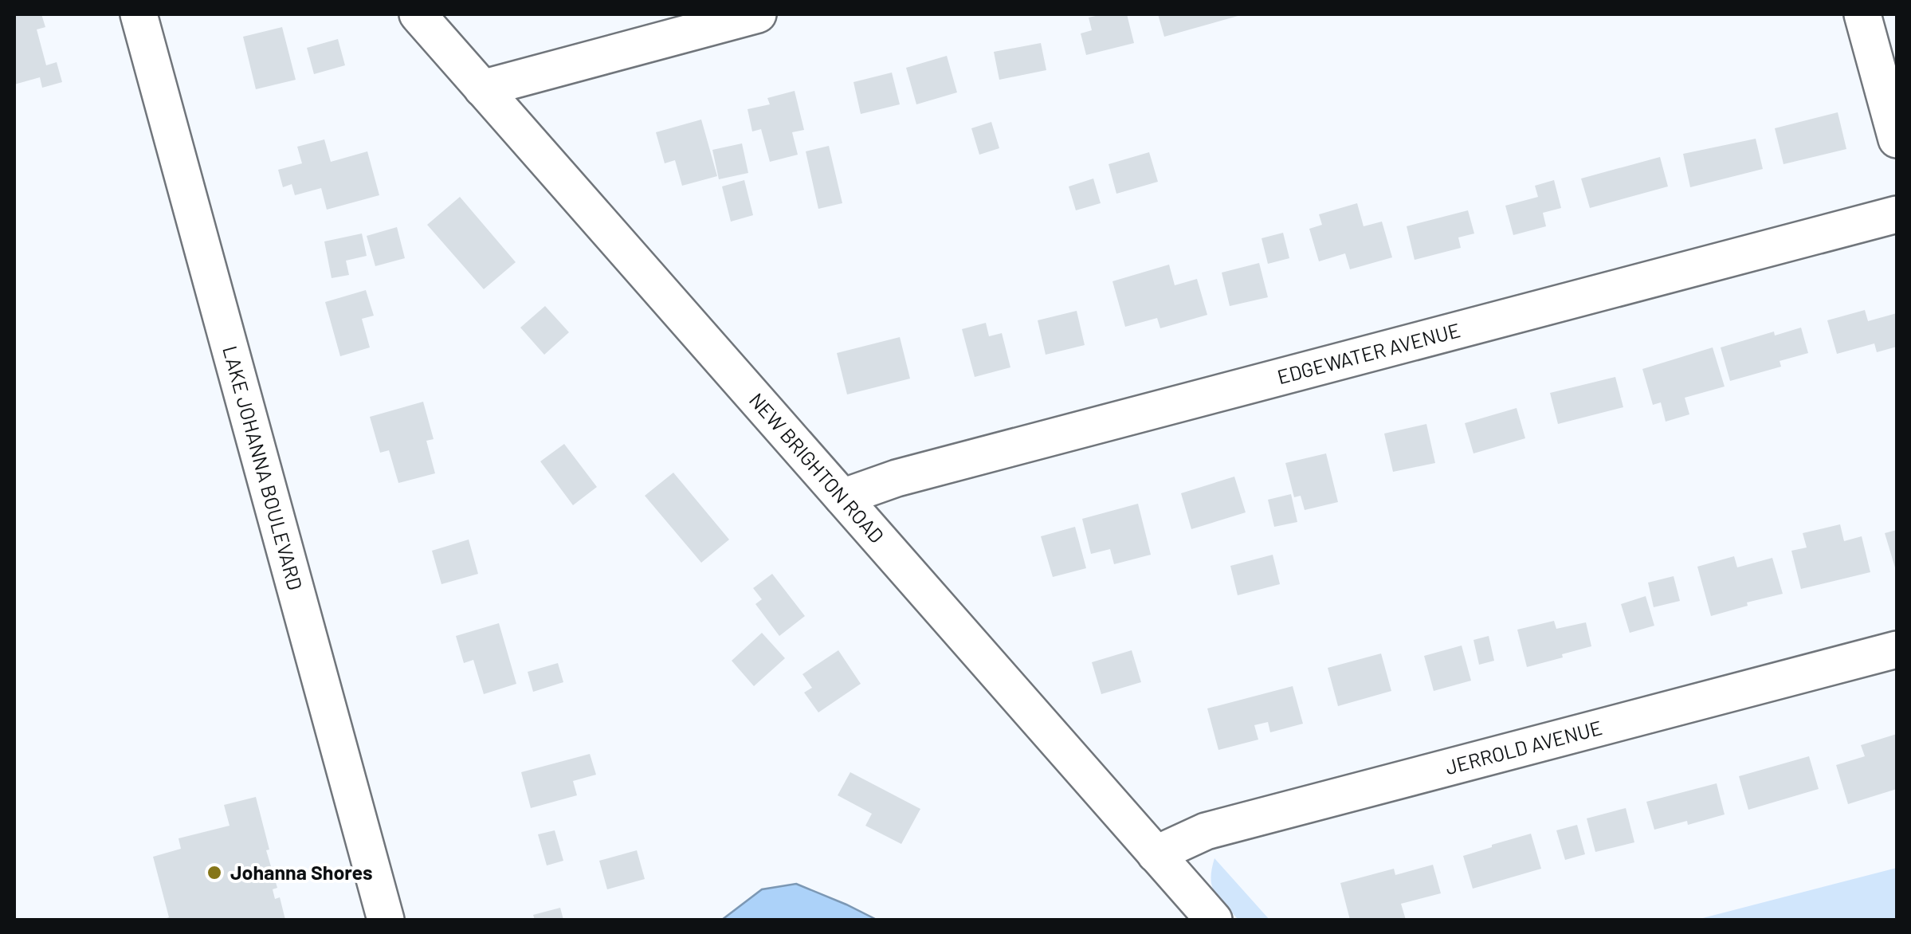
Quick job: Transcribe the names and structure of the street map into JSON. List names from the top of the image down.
{
  "streets": {
    "street": [
      "EDGEWATER AVENUE",
      "LAKE JOHANNA BOULEVARD",
      "NEW BRIGHTON ROAD",
      "JERROLD AVENUE"
    ]
  },
  "crossings": [
    ["EDGEWATER AVENUE", "NEW BRIGHTON ROAD"],
    ["NEW BRIGHTON ROAD", "JERROLD AVENUE"]
  ],
  "places": ["Johanna Shores"]
}
